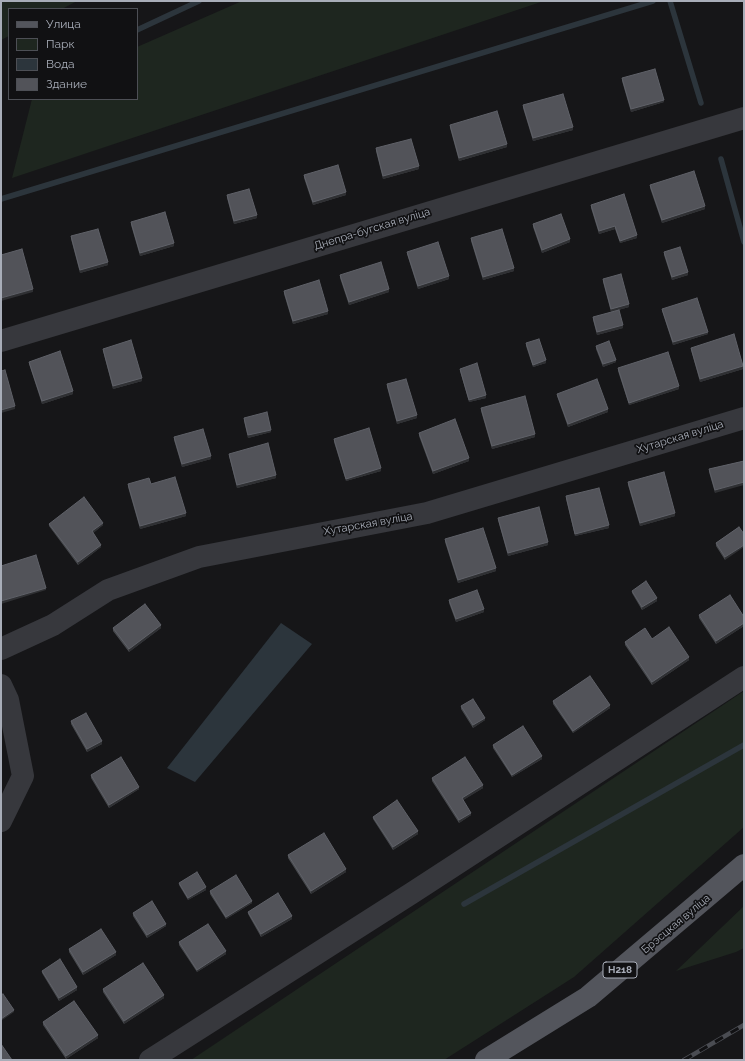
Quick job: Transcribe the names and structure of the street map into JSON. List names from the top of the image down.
{
  "streets": {
    "main road": ["Брэсцкая вуліца", "Н218"],
    "street": ["Днепра-бугская вуліца", "Хутарская вуліца"]
  },
  "legend": [
    "Улица",
    "Парк",
    "Вода",
    "Здание"
  ]
}
